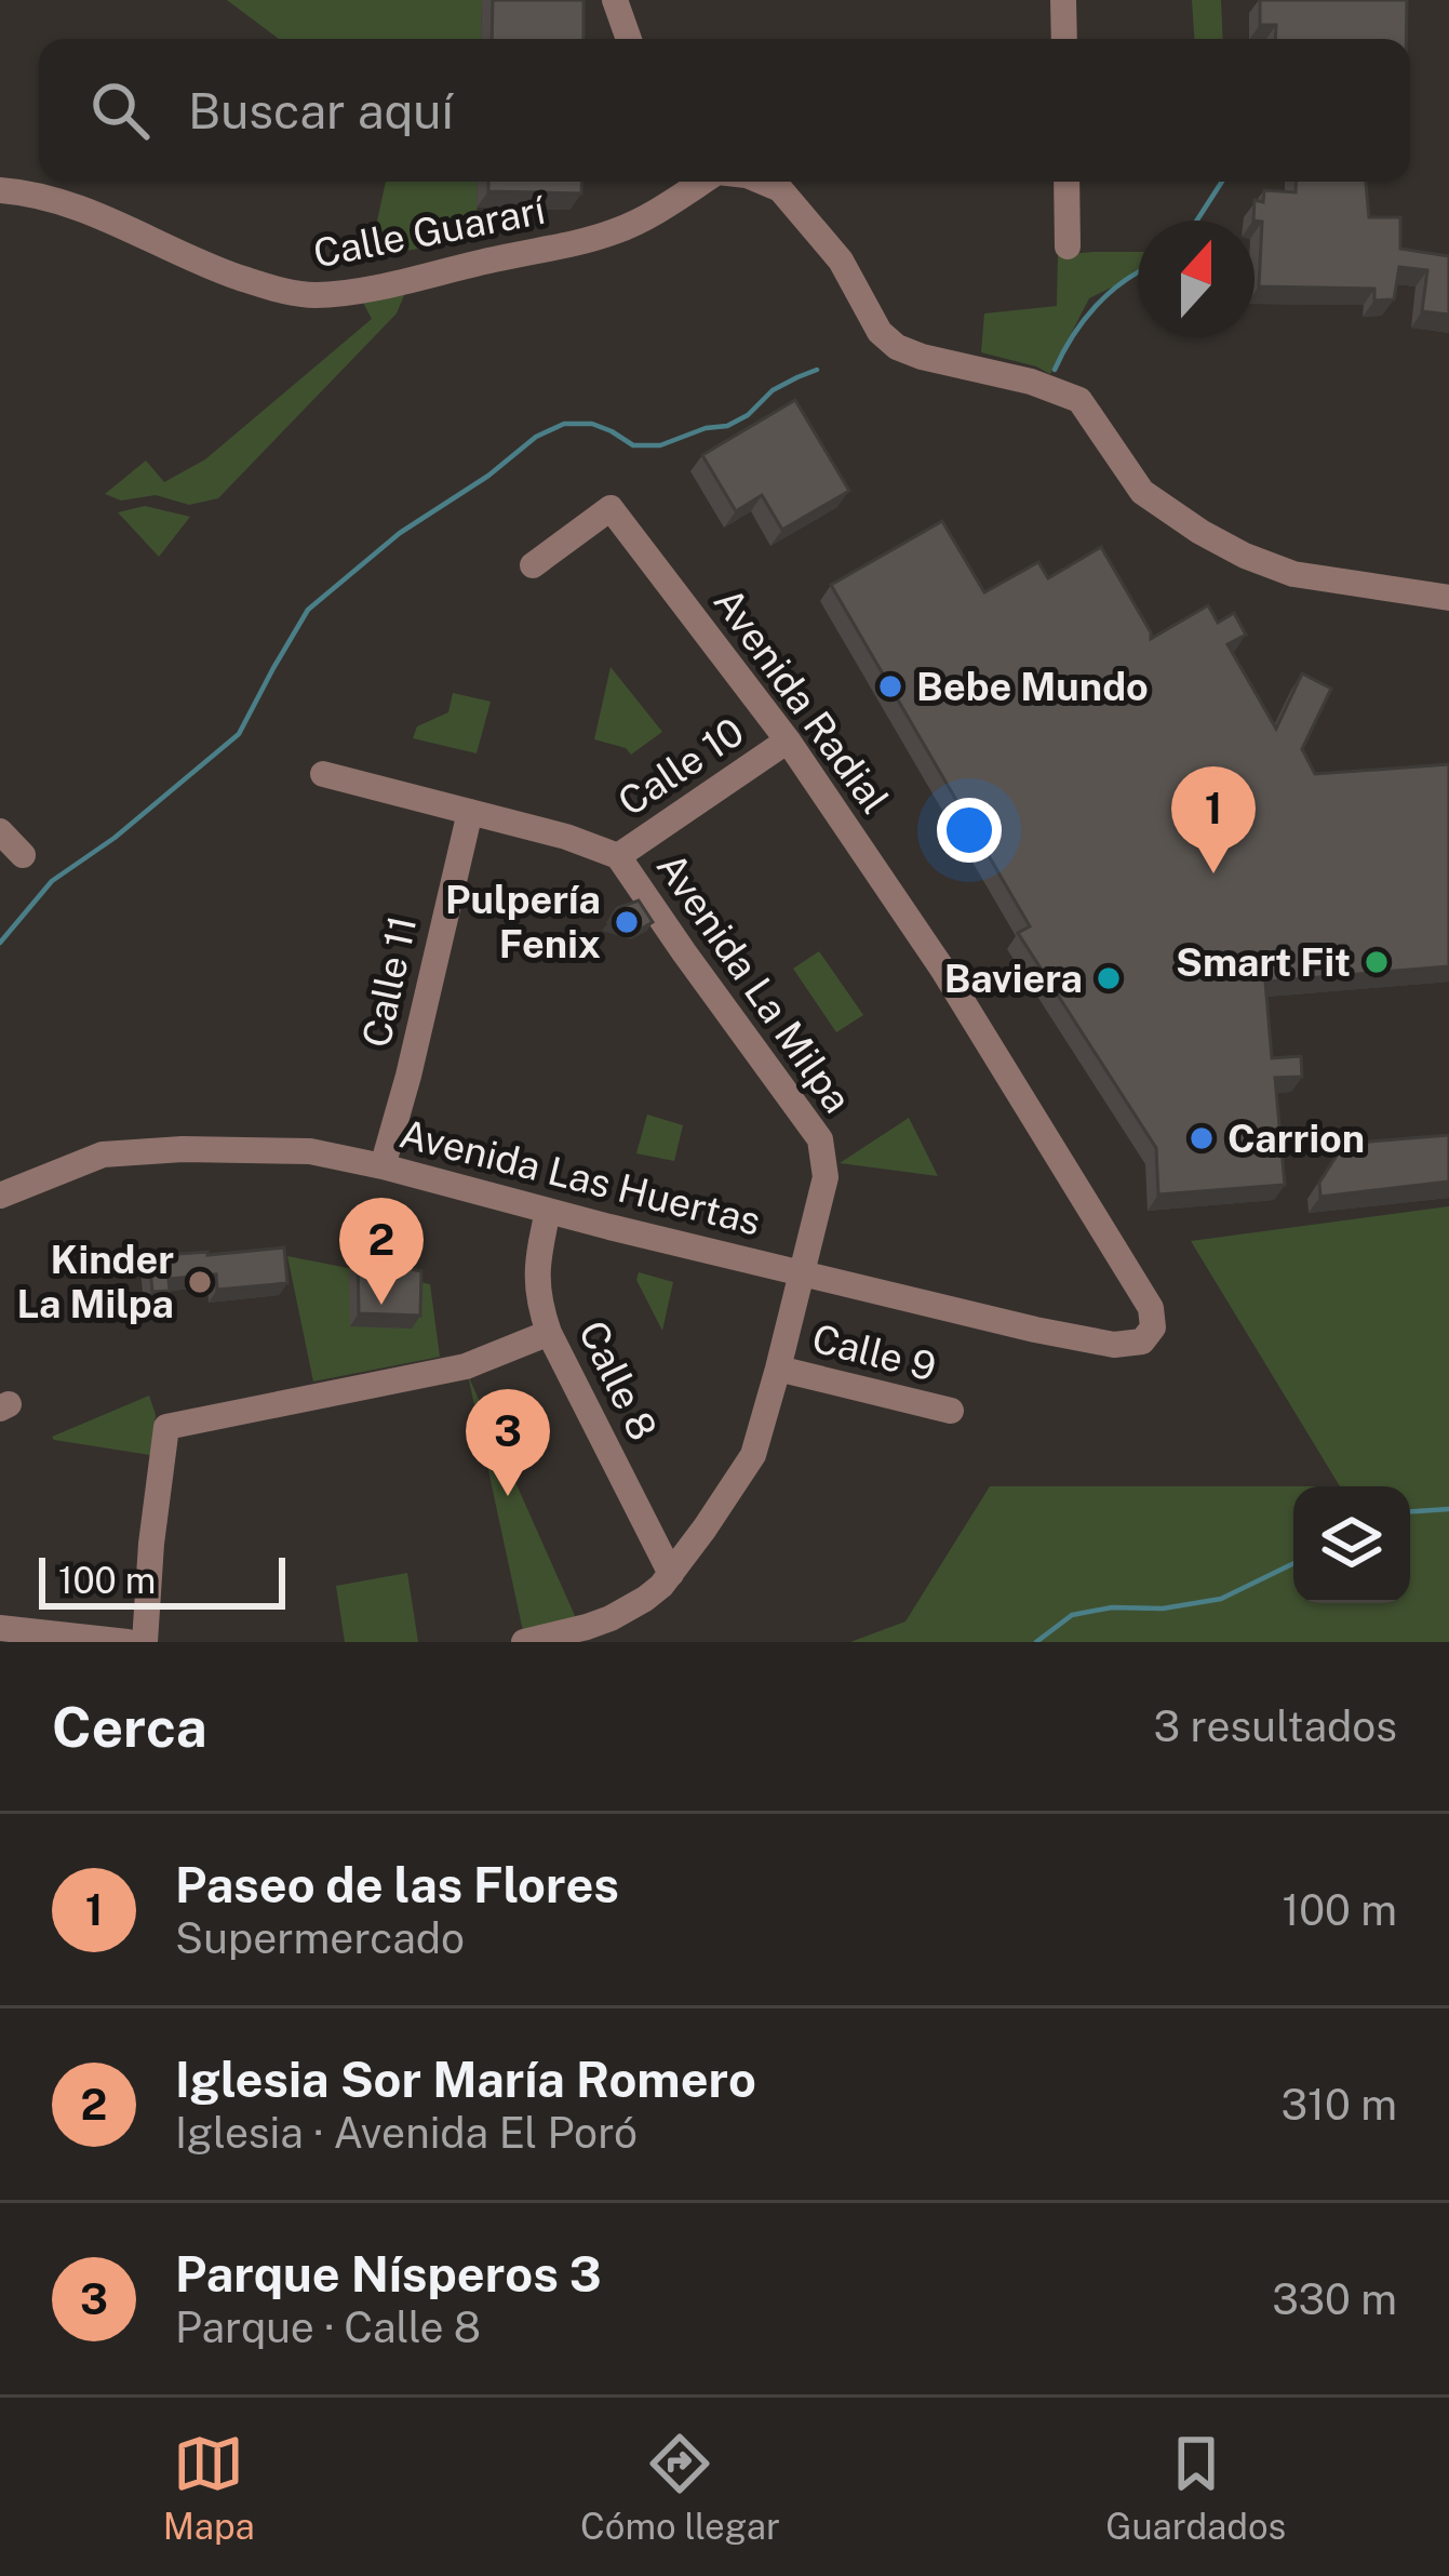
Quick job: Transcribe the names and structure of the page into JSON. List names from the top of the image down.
{
  "streets": {
    "street": [
      "Calle Guararí",
      "Avenida Radial",
      "Calle 10",
      "Calle 11",
      "Avenida La Milpa",
      "Avenida Las Huertas",
      "Calle 9",
      "Calle 8"
    ]
  },
  "crossings": [
    ["Avenida Radial", "Calle 10"],
    ["Avenida Radial", "Avenida Las Huertas"],
    ["Calle 10", "Avenida La Milpa"],
    ["Calle 11", "Avenida La Milpa"],
    ["Calle 11", "Avenida Las Huertas"],
    ["Avenida La Milpa", "Avenida Las Huertas"],
    ["Avenida La Milpa", "Calle 9"],
    ["Avenida La Milpa", "Calle 8"],
    ["Avenida Las Huertas", "Calle 8"]
  ],
  "places": [
    "Bebe Mundo",
    "Pulpería Fenix",
    "Smart Fit",
    "Baviera",
    "Carrion",
    "Kinder La Milpa"
  ],
  "scale_bar": "100 m",
  "north": "top",
  "page": {
    "search": "Buscar aquí",
    "pins": ["1", "2", "3"],
    "scale": "100 m",
    "heading": ["Cerca", "3 resultados"],
    "list": [
      {
        "mark": "1",
        "name": "Paseo de las Flores",
        "note": "Supermercado",
        "value": "100 m"
      },
      {
        "mark": "2",
        "name": "Iglesia Sor María Romero",
        "note": "Iglesia · Avenida El Poró",
        "value": "310 m"
      },
      {
        "mark": "3",
        "name": "Parque Nísperos 3",
        "note": "Parque · Calle 8",
        "value": "330 m"
      }
    ],
    "nav": ["Mapa", "Cómo llegar", "Guardados"]
  }
}
